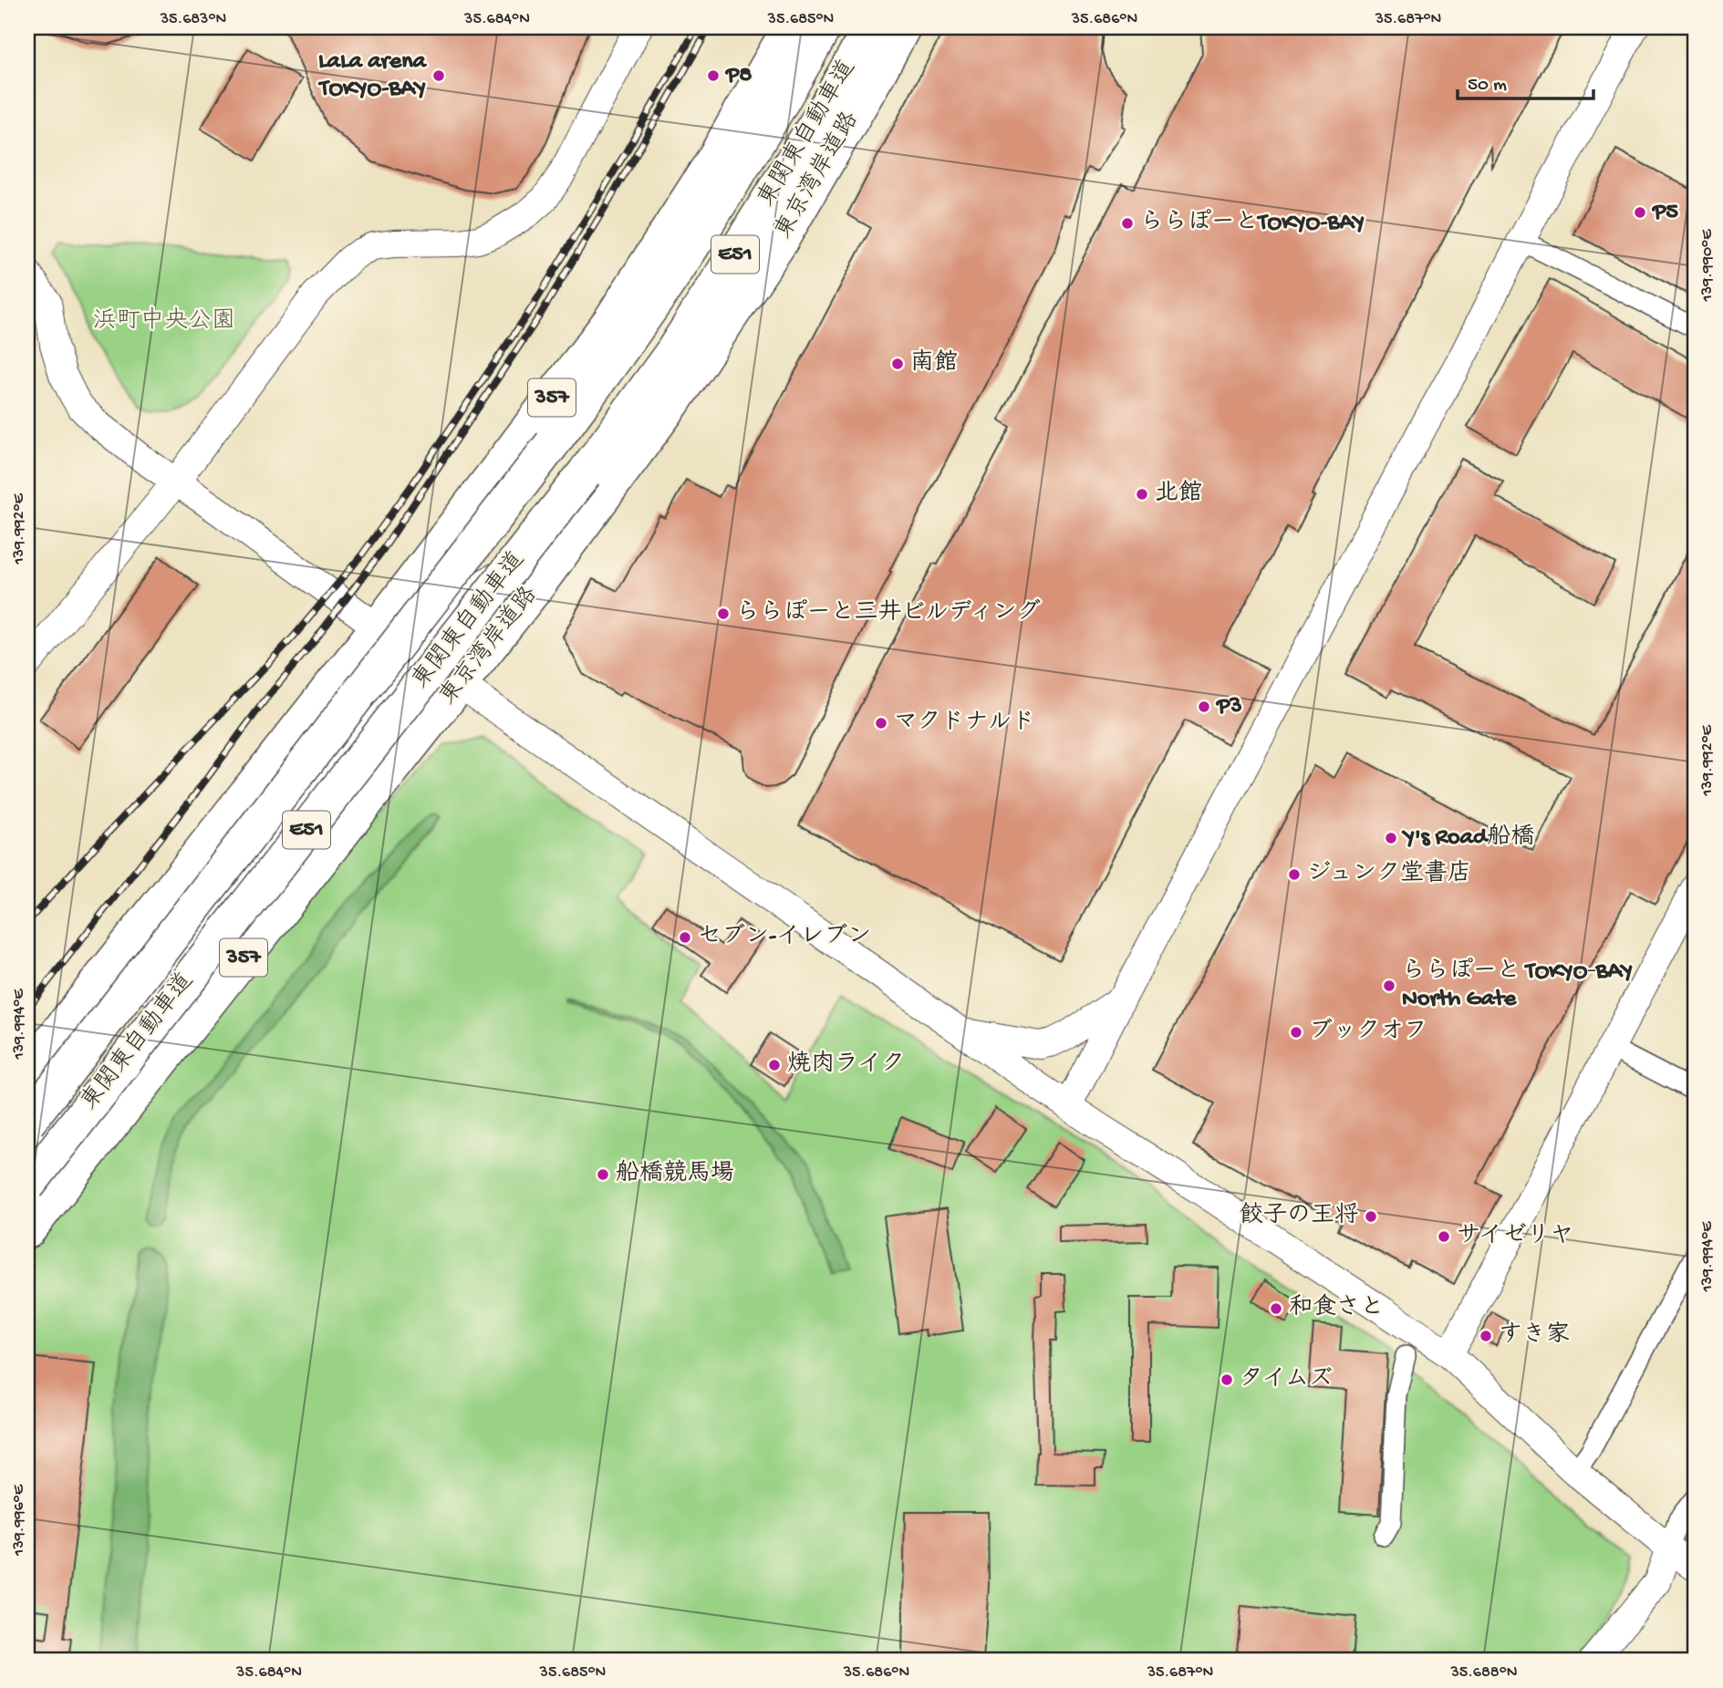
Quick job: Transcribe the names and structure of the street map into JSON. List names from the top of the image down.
{
  "streets": {
    "highway": [
      "東関東自動車道",
      "東京湾岸道路",
      "E51",
      "357"
    ]
  },
  "parks": ["浜町中央公園"],
  "places": [
    "LaLa arena TOKYO-BAY",
    "P8",
    "P5",
    "ららぽーとTOKYO-BAY",
    "南館",
    "北館",
    "ららぽーと三井ビルディング",
    "P3",
    "マクドナルド",
    "Y's Road船橋",
    "ジュンク堂書店",
    "セブン-イレブン",
    "ららぽーと TOKYO−BAY North Gate",
    "ブックオフ",
    "焼肉ライク",
    "船橋競馬場",
    "餃子の王将",
    "サイゼリヤ",
    "和食さと",
    "すき家",
    "タイムズ"
  ],
  "scale_bar": "50 m",
  "coordinates": [
    "35.683°N",
    "35.684°N",
    "35.685°N",
    "35.686°N",
    "35.687°N",
    "139.990°E",
    "139.992°E",
    "139.994°E",
    "139.996°E",
    "35.688°N"
  ]
}
